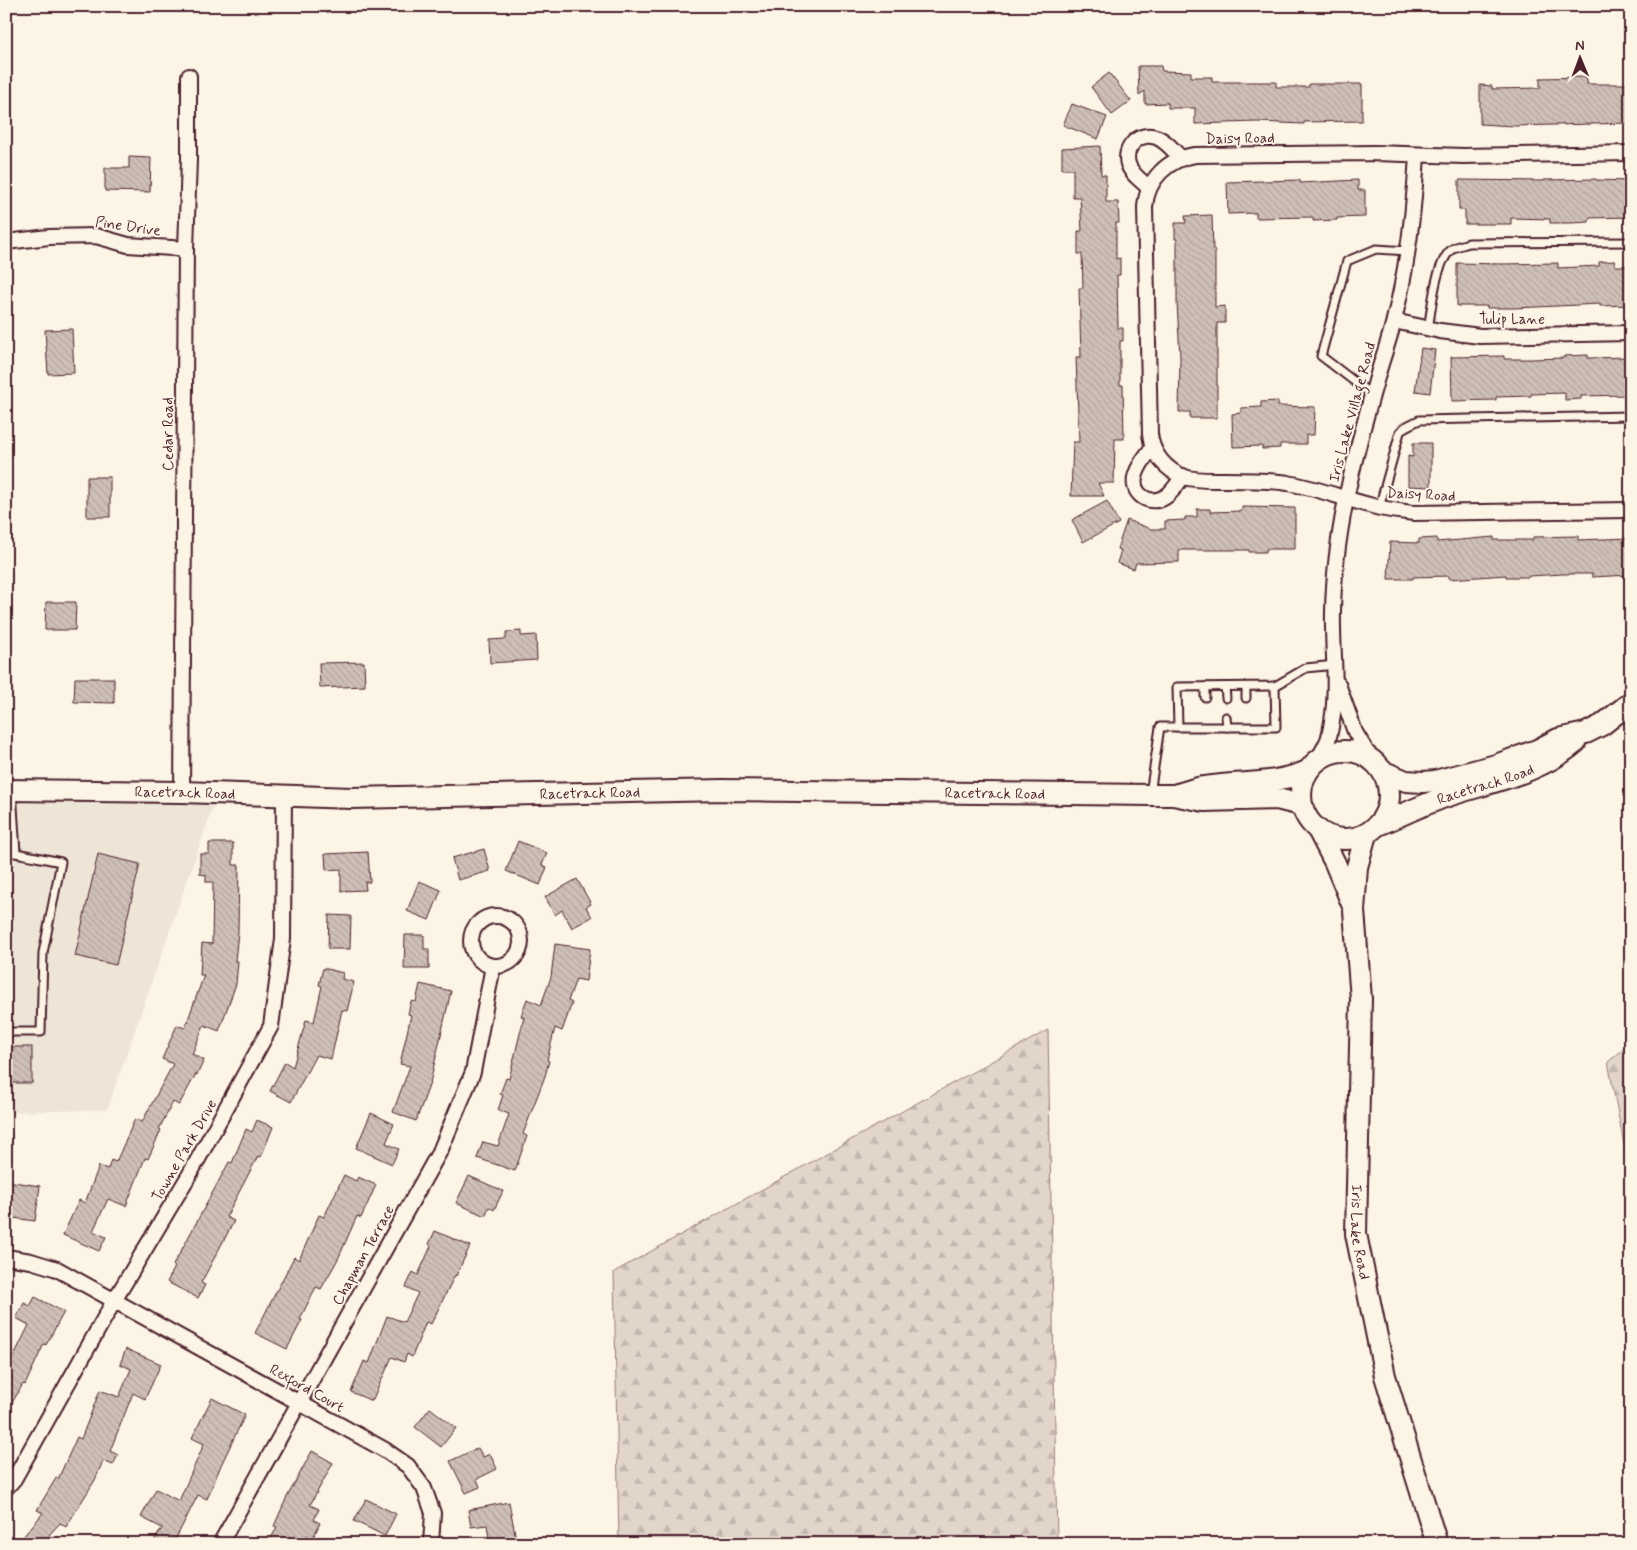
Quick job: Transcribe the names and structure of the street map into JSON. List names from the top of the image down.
{
  "streets": {
    "street": [
      "Daisy Road",
      "Pine Drive",
      "Tulip Lane",
      "Iris Lake Village Road",
      "Cedar Road",
      "Racetrack Road",
      "Towne Park Drive",
      "Iris Lake Road",
      "Chapman Terrace",
      "Rexford Court"
    ]
  },
  "crossings": [
    ["Daisy Road", "Iris Lake Village Road"],
    ["Pine Drive", "Cedar Road"],
    ["Tulip Lane", "Iris Lake Village Road"],
    ["Iris Lake Village Road", "Racetrack Road"],
    ["Iris Lake Village Road", "Iris Lake Road"],
    ["Cedar Road", "Racetrack Road"],
    ["Racetrack Road", "Towne Park Drive"],
    ["Racetrack Road", "Iris Lake Road"],
    ["Towne Park Drive", "Rexford Court"],
    ["Chapman Terrace", "Rexford Court"]
  ],
  "north": "top"
}
